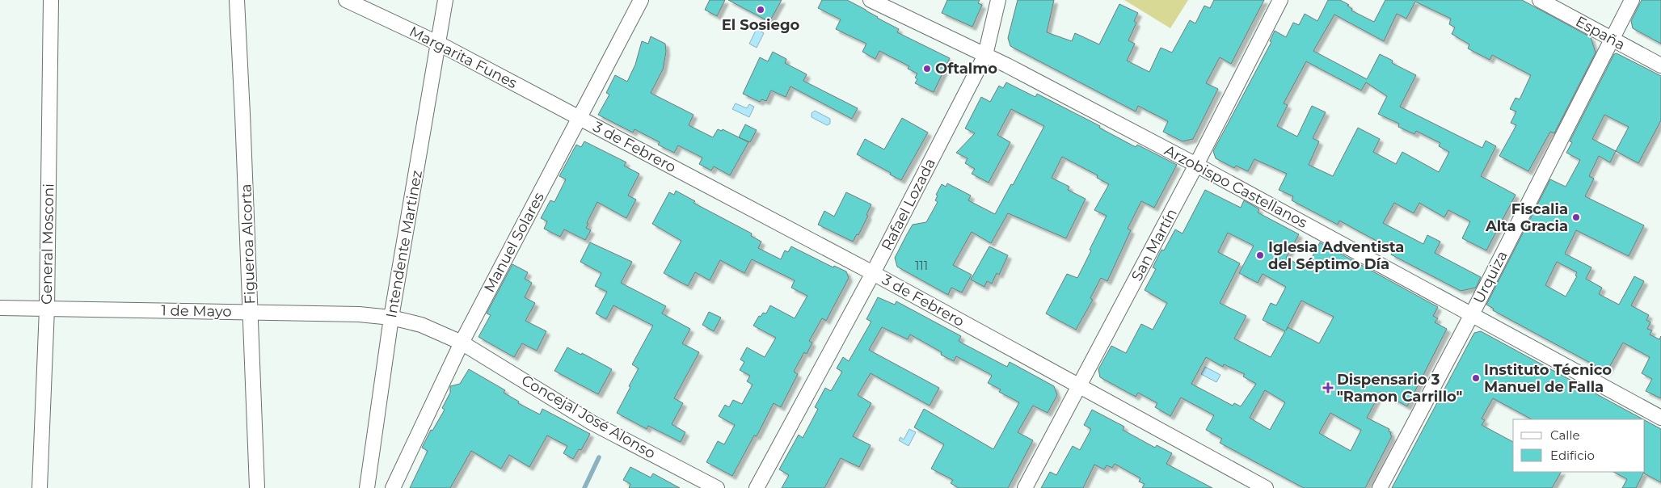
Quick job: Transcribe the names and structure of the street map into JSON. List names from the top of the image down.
{
  "streets": {
    "street": [
      "España",
      "Margarita Funes",
      "3 de Febrero",
      "Arzobispo Castellanos",
      "Rafael Lozada",
      "Manuel Solares",
      "General Mosconi",
      "Figueroa Alcorta",
      "Intendente Martinez",
      "San Martín",
      "Urquiza",
      "1 de Mayo",
      "Concejal José Alonso"
    ]
  },
  "crossings": [
    ["España", "Urquiza"],
    ["Margarita Funes", "3 de Febrero"],
    ["Margarita Funes", "Manuel Solares"],
    ["Margarita Funes", "Intendente Martinez"],
    ["3 de Febrero", "Rafael Lozada"],
    ["3 de Febrero", "Manuel Solares"],
    ["3 de Febrero", "San Martín"],
    ["Arzobispo Castellanos", "Rafael Lozada"],
    ["Arzobispo Castellanos", "San Martín"],
    ["Arzobispo Castellanos", "Urquiza"],
    ["Manuel Solares", "1 de Mayo"],
    ["Manuel Solares", "Concejal José Alonso"],
    ["General Mosconi", "1 de Mayo"],
    ["Figueroa Alcorta", "1 de Mayo"],
    ["Intendente Martinez", "1 de Mayo"],
    ["1 de Mayo", "Concejal José Alonso"]
  ],
  "places": {
    "other": [
      "El Sosiego",
      "Oftalmo",
      "Fiscalia Alta Gracia",
      "Iglesia Adventista del Séptimo Día",
      "Instituto Técnico Manuel de Falla"
    ],
    "health": ["Dispensario 3 \"Ramon Carrillo\""]
  },
  "house_numbers": ["111"],
  "legend": ["Calle", "Edificio"]
}
